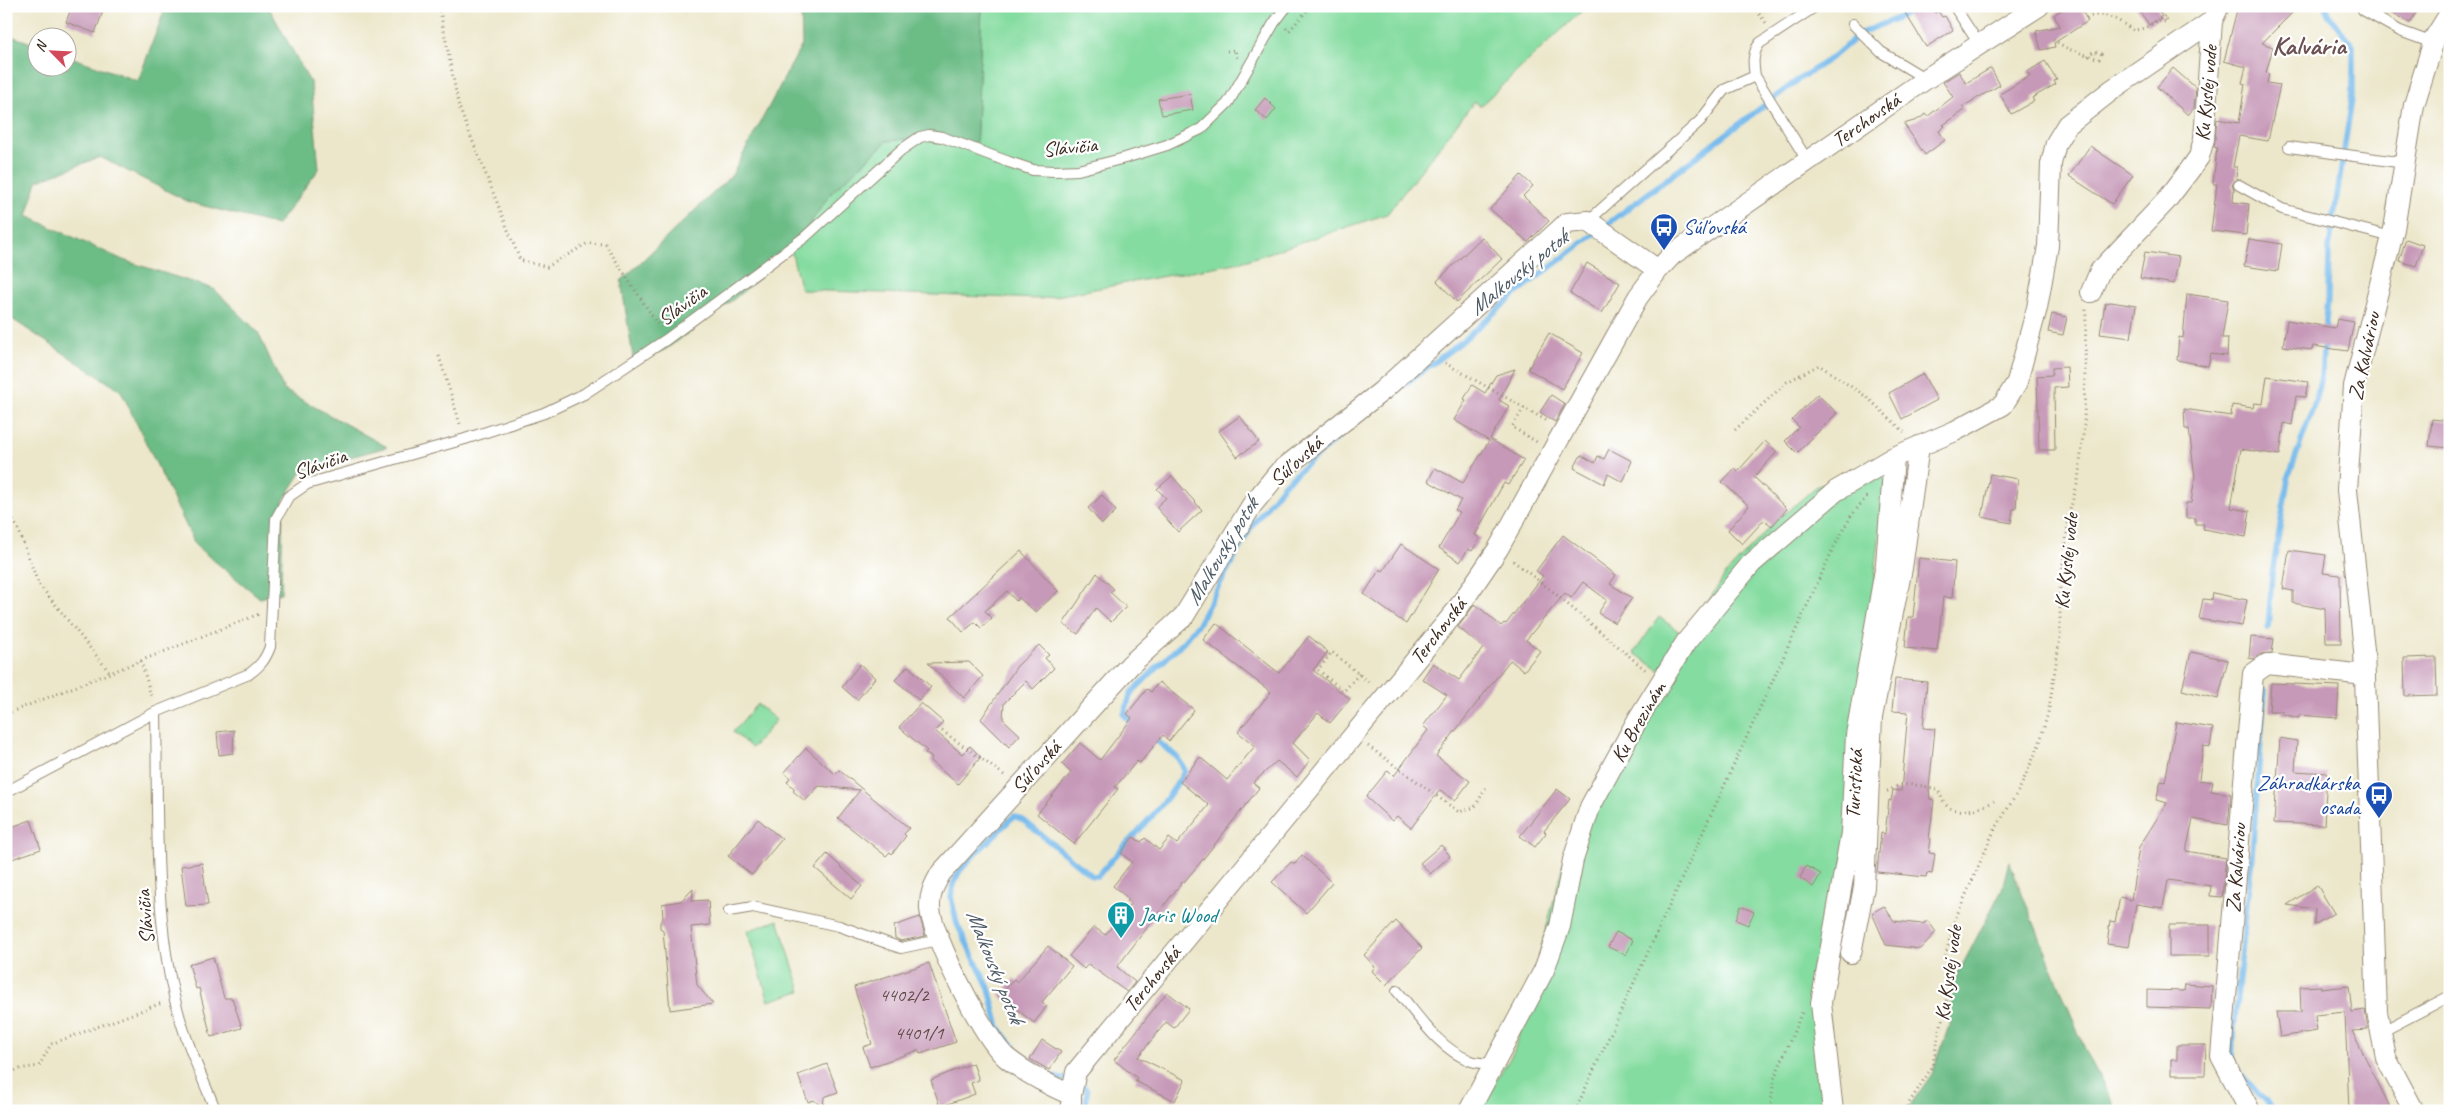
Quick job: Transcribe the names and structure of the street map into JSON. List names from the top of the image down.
{
  "streets": {
    "street": [
      "Ku Kyslej vode",
      "Terchovská",
      "Za Kalváriou",
      "Súľovská",
      "Ku Brezinám",
      "Turistická"
    ],
    "lane": ["Slávičia"]
  },
  "crossings": [
    ["Ku Kyslej vode", "Ku Brezinám"],
    ["Ku Kyslej vode", "Turistická"],
    ["Terchovská", "Súľovská"],
    ["Ku Brezinám", "Turistická"]
  ],
  "districts": ["Kalvária"],
  "water": ["Malkovský potok"],
  "places": {
    "bus stop": ["Súľovská", "Záhradkárska osada"],
    "building": ["Jaris Wood"]
  },
  "house_numbers": ["4402/2", "4401/1"],
  "north": "top left"
}
